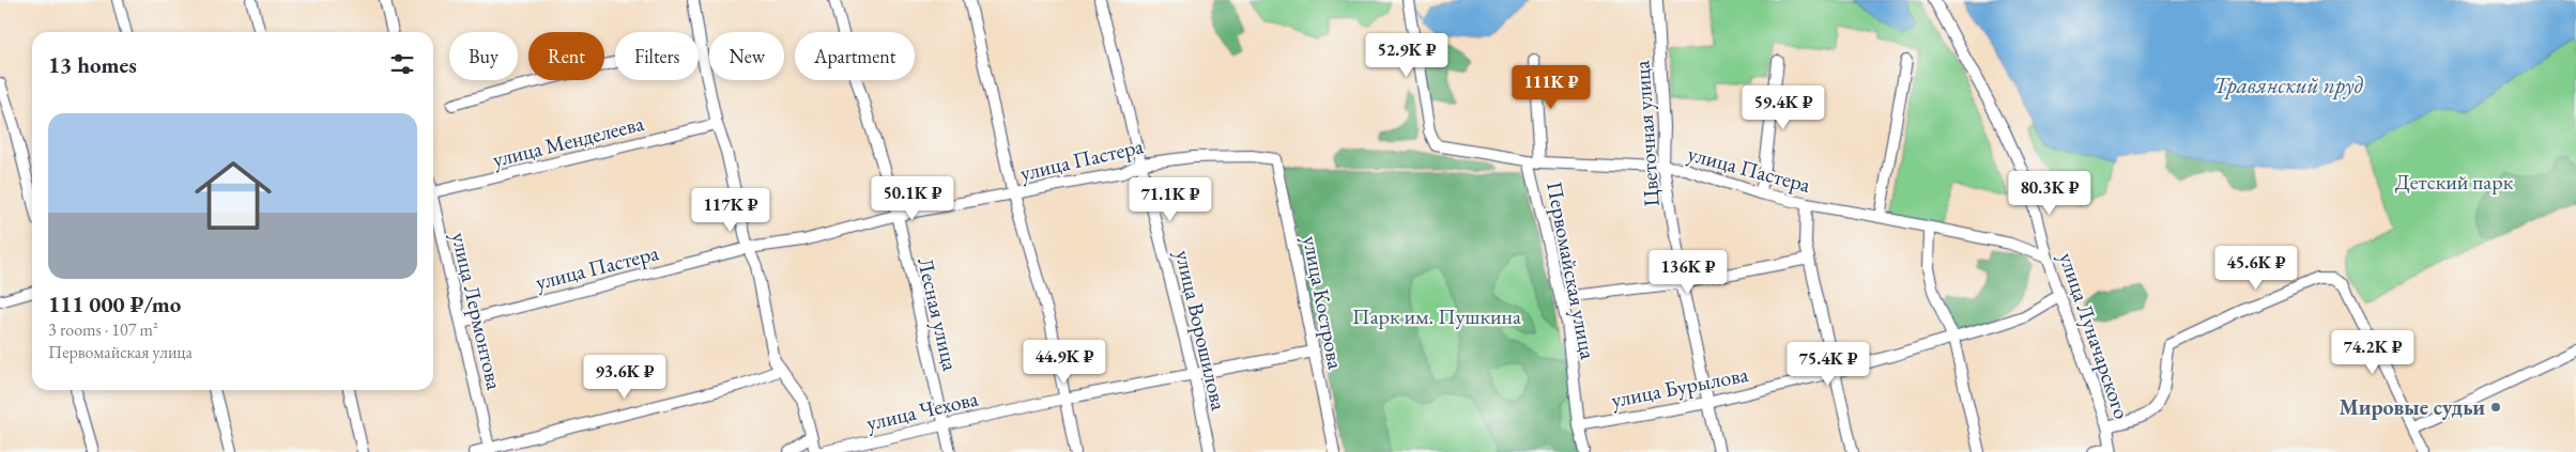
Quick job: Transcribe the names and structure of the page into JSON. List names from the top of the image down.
{
  "streets": {
    "street": [
      "Цветочная улица",
      "улица Менделеева",
      "улица Пастера",
      "Первомайская улица",
      "улица Кострова",
      "улица Лермонтова",
      "Лесная улица",
      "улица Ворошилова",
      "улица Луначарского",
      "улица Бурылова",
      "улица Чехова"
    ]
  },
  "crossings": [
    ["Цветочная улица", "улица Пастера"],
    ["Цветочная улица", "улица Бурылова"],
    ["улица Пастера", "Первомайская улица"],
    ["улица Пастера", "улица Кострова"],
    ["улица Пастера", "улица Лермонтова"],
    ["улица Пастера", "Лесная улица"],
    ["улица Пастера", "улица Ворошилова"],
    ["улица Пастера", "улица Луначарского"],
    ["Первомайская улица", "улица Бурылова"],
    ["улица Кострова", "улица Чехова"],
    ["Лесная улица", "улица Чехова"],
    ["улица Ворошилова", "улица Чехова"],
    ["улица Луначарского", "улица Бурылова"]
  ],
  "water": ["Травянский пруд"],
  "parks": ["Детский парк", "Парк им. Пушкина"],
  "places": ["Мировые судьи"],
  "page": {
    "chip": [
      "Buy",
      "Rent",
      "Filters",
      "New",
      "Apartment"
    ],
    "heading": "13 homes",
    "price": [
      "52.9K ₽",
      "111K ₽",
      "59.4K ₽",
      "80.3K ₽",
      "50.1K ₽",
      "71.1K ₽",
      "117K ₽",
      "45.6K ₽",
      "136K ₽",
      "74.2K ₽",
      "44.9K ₽",
      "75.4K ₽",
      "93.6K ₽"
    ],
    "list": [
      {
        "name": "111 000 ₽/mo",
        "note": "3 rooms · 107 m² · Первомайская улица"
      }
    ]
  }
}
